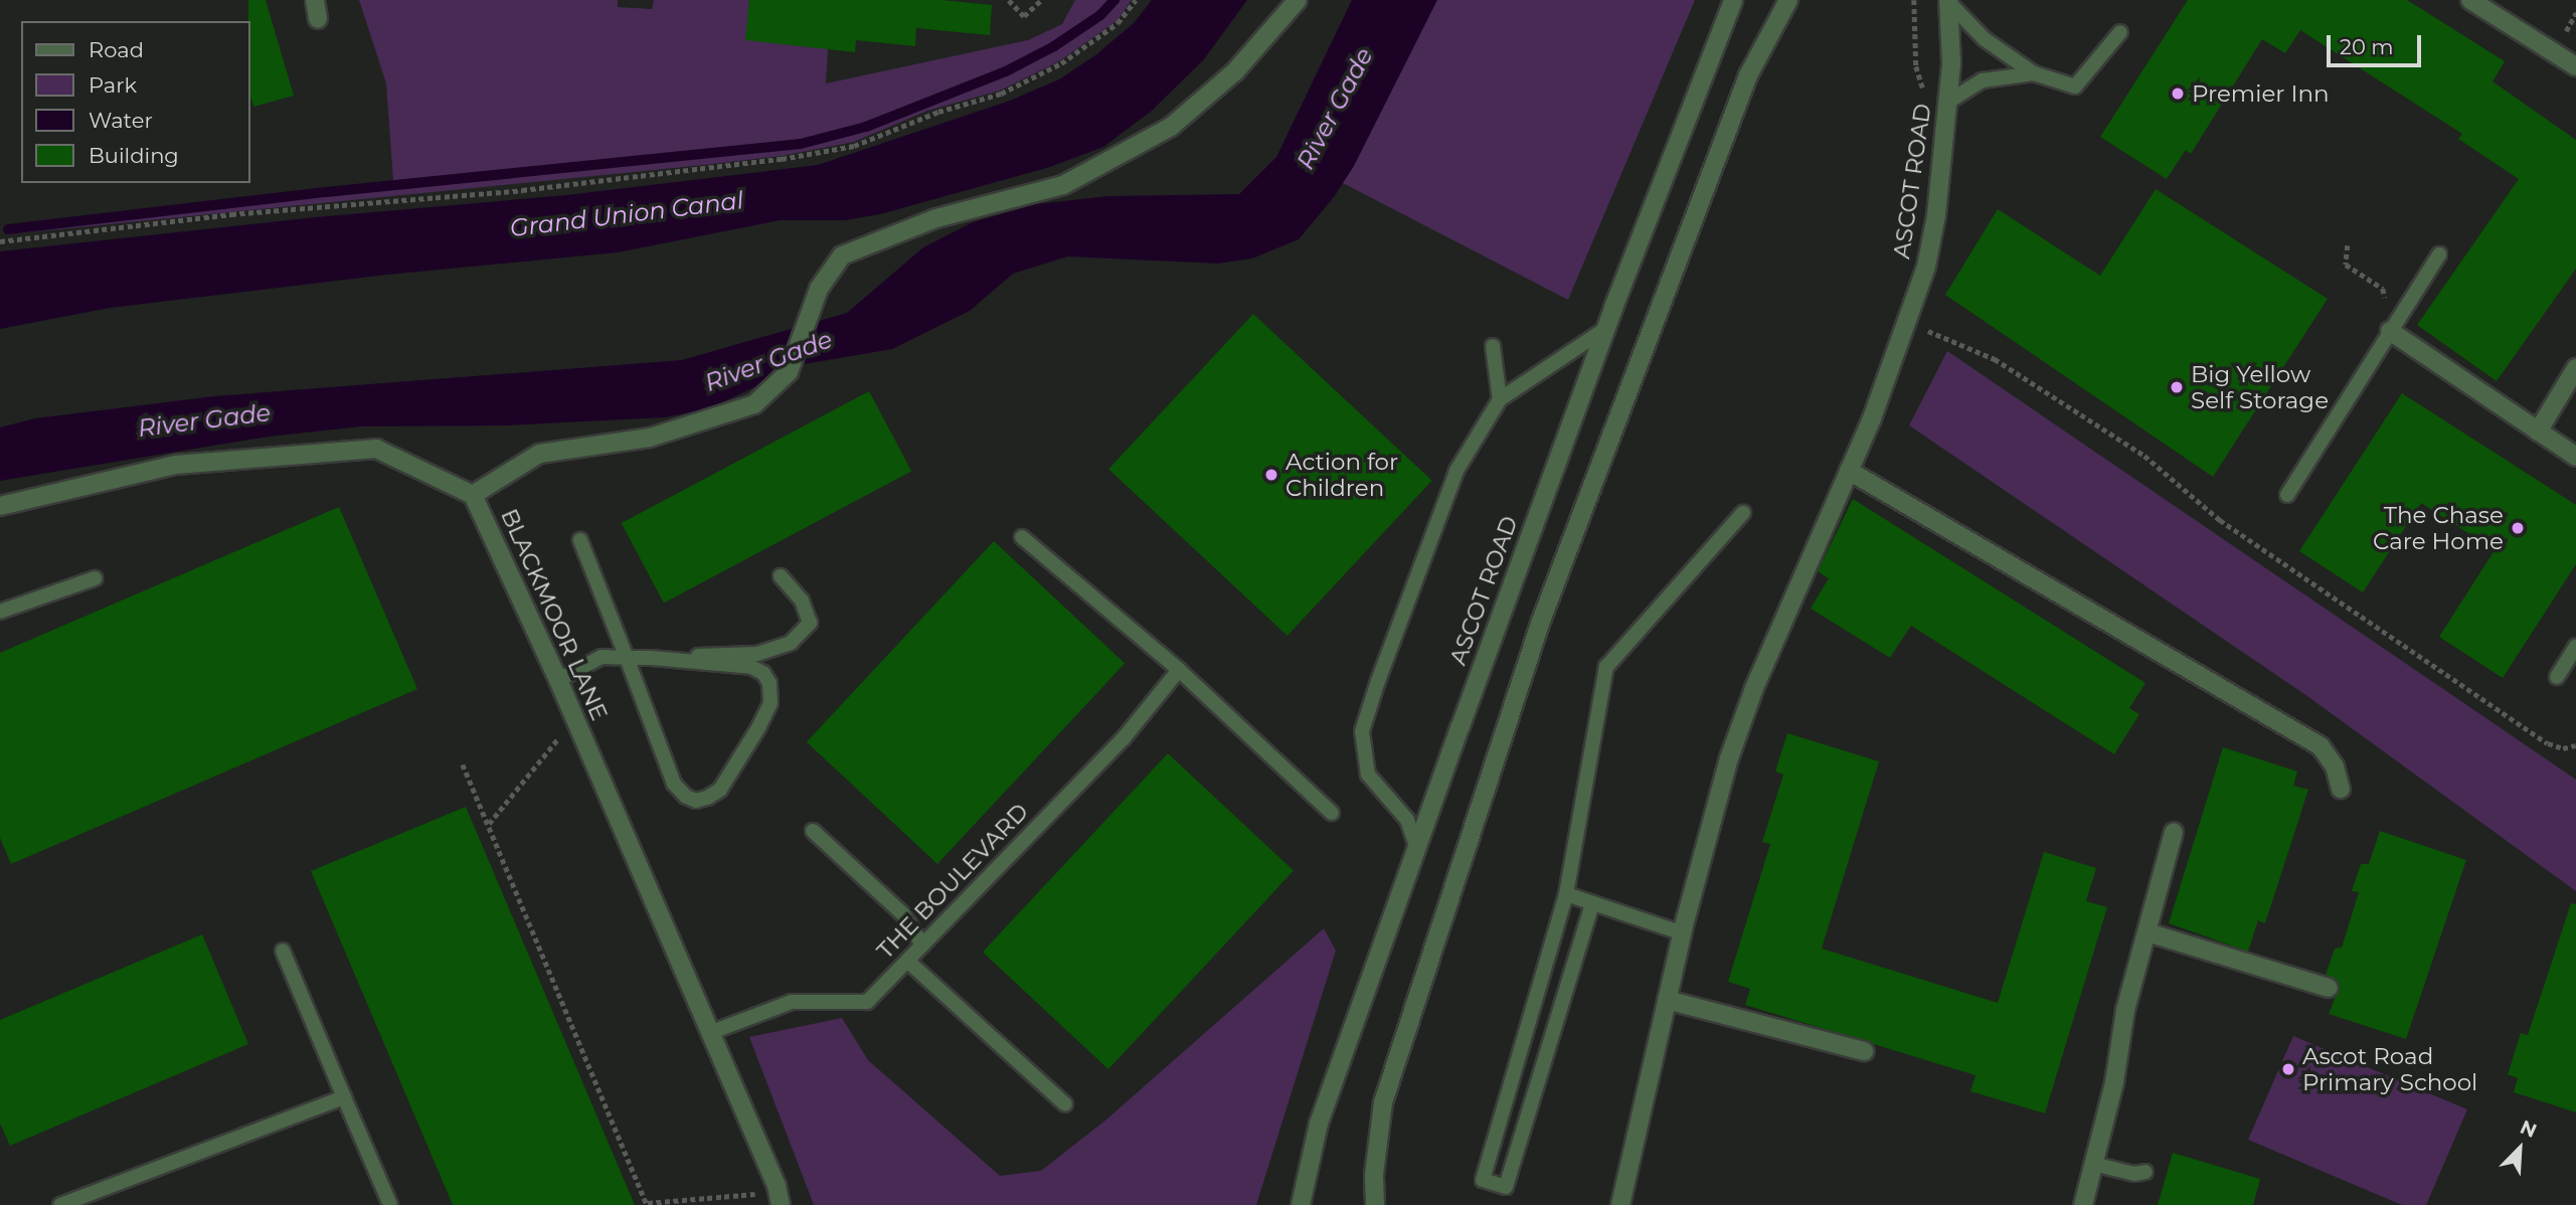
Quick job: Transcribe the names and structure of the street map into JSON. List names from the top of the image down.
{
  "streets": {
    "street": ["ASCOT ROAD", "BLACKMOOR LANE"],
    "lane": ["THE BOULEVARD"]
  },
  "crossings": [
    ["BLACKMOOR LANE", "THE BOULEVARD"]
  ],
  "water": ["River Gade", "Grand Union Canal"],
  "places": [
    "Premier Inn",
    "Big Yellow Self Storage",
    "Action for Children",
    "The Chase Care Home",
    "Ascot Road Primary School"
  ],
  "legend": [
    "Road",
    "Park",
    "Water",
    "Building"
  ],
  "scale_bar": "20 m",
  "north": "top right"
}
